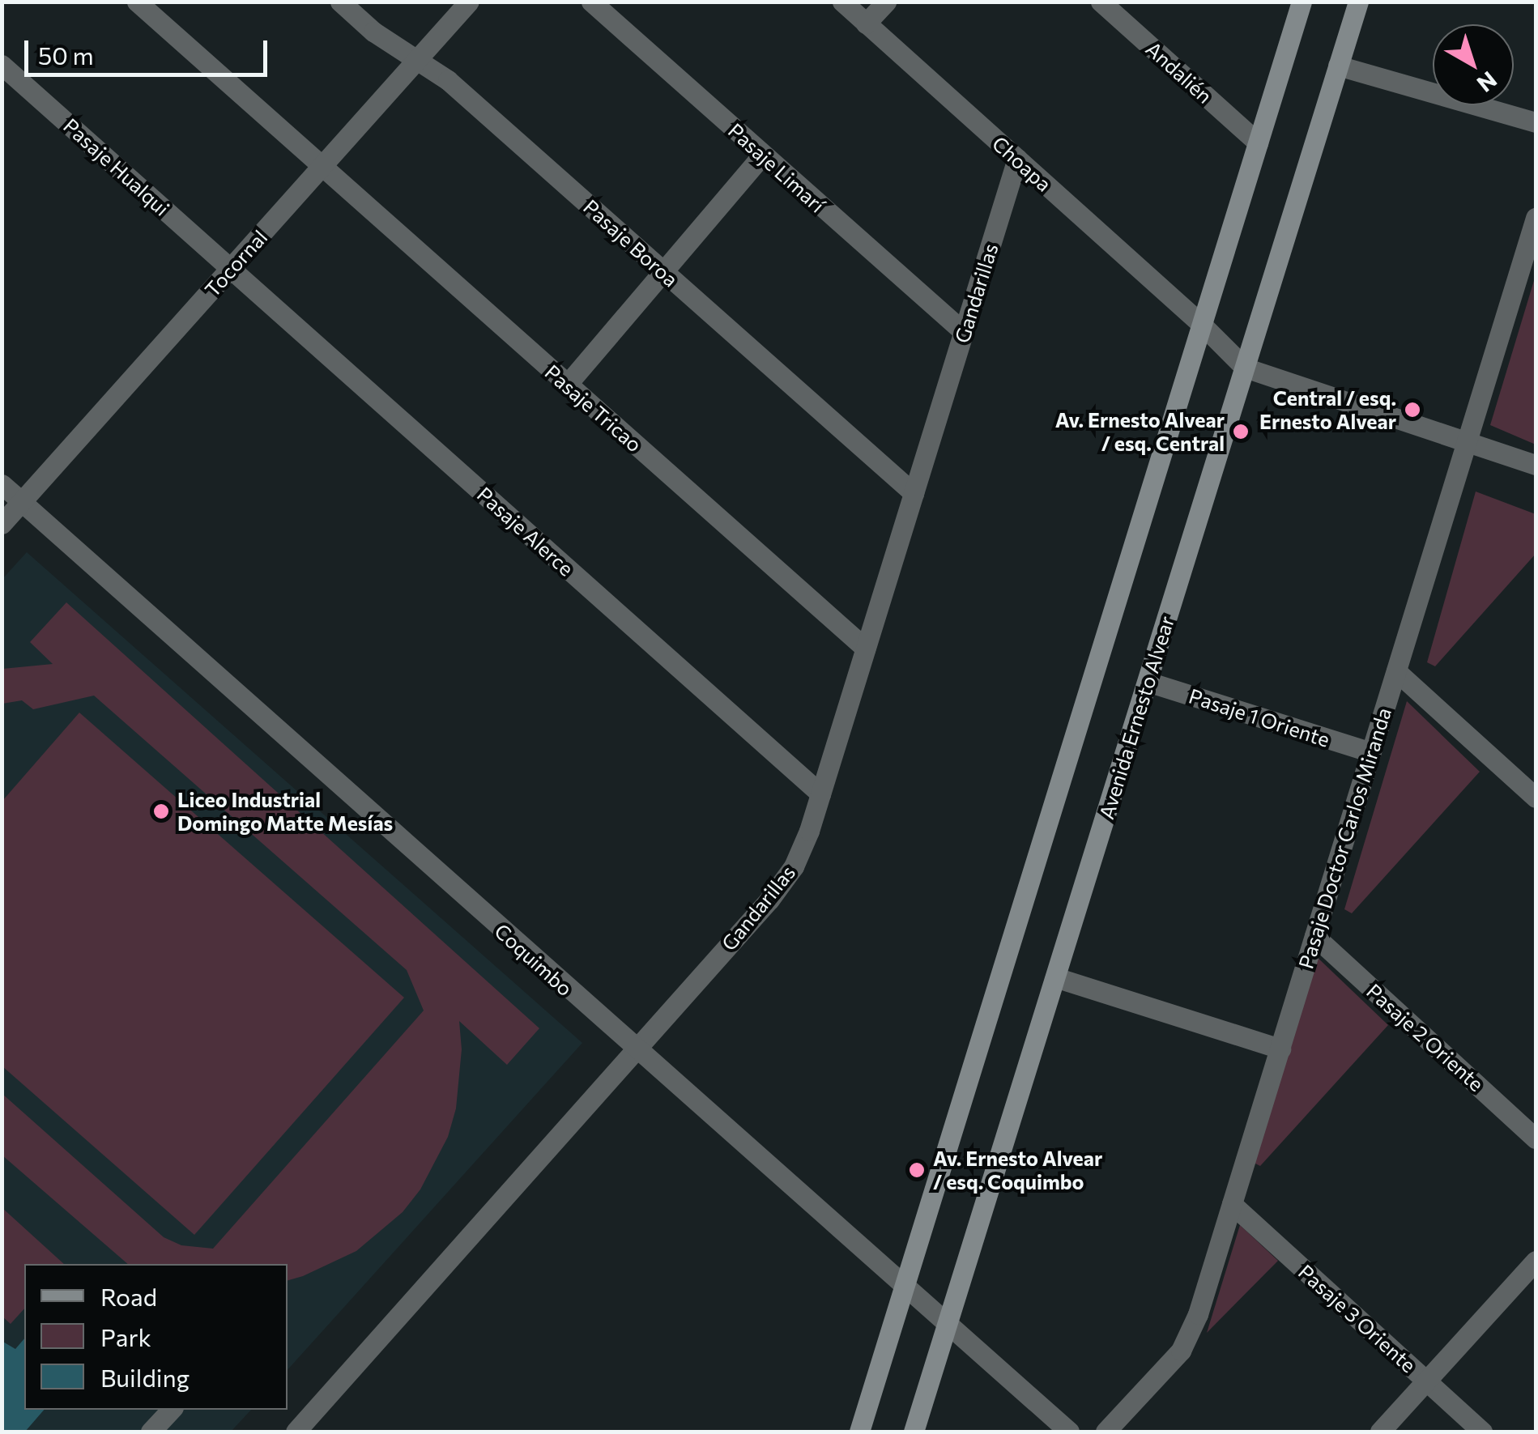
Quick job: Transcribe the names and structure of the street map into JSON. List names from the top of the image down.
{
  "streets": {
    "main road": ["Avenida Ernesto Alvear"],
    "street": [
      "Andalién",
      "Choapa",
      "Pasaje Hualqui",
      "Pasaje Limarí",
      "Pasaje Boroa",
      "Tocornal",
      "Gandarillas",
      "Pasaje Tricao",
      "Pasaje Alerce",
      "Pasaje 1 Oriente",
      "Pasaje Doctor Carlos Miranda",
      "Coquimbo",
      "Pasaje 2 Oriente",
      "Pasaje 3 Oriente"
    ]
  },
  "crossings": [
    ["Choapa", "Gandarillas"],
    ["Choapa", "Avenida Ernesto Alvear"],
    ["Pasaje Hualqui", "Tocornal"],
    ["Pasaje Hualqui", "Pasaje Alerce"],
    ["Pasaje Limarí", "Gandarillas"],
    ["Pasaje Boroa", "Tocornal"],
    ["Pasaje Boroa", "Gandarillas"],
    ["Tocornal", "Pasaje Tricao"],
    ["Tocornal", "Pasaje Alerce"],
    ["Tocornal", "Coquimbo"],
    ["Gandarillas", "Pasaje Tricao"],
    ["Gandarillas", "Pasaje Alerce"],
    ["Gandarillas", "Coquimbo"],
    ["Avenida Ernesto Alvear", "Pasaje 1 Oriente"],
    ["Avenida Ernesto Alvear", "Coquimbo"],
    ["Pasaje 1 Oriente", "Pasaje Doctor Carlos Miranda"],
    ["Pasaje Doctor Carlos Miranda", "Pasaje 2 Oriente"],
    ["Pasaje Doctor Carlos Miranda", "Pasaje 3 Oriente"]
  ],
  "places": [
    "Central / esq. Ernesto Alvear",
    "Av. Ernesto Alvear / esq. Central",
    "Liceo Industrial Domingo Matte Mesías",
    "Av. Ernesto Alvear / esq. Coquimbo"
  ],
  "legend": ["Road", "Park", "Building"],
  "scale_bar": "50 m",
  "north": "bottom right"
}
